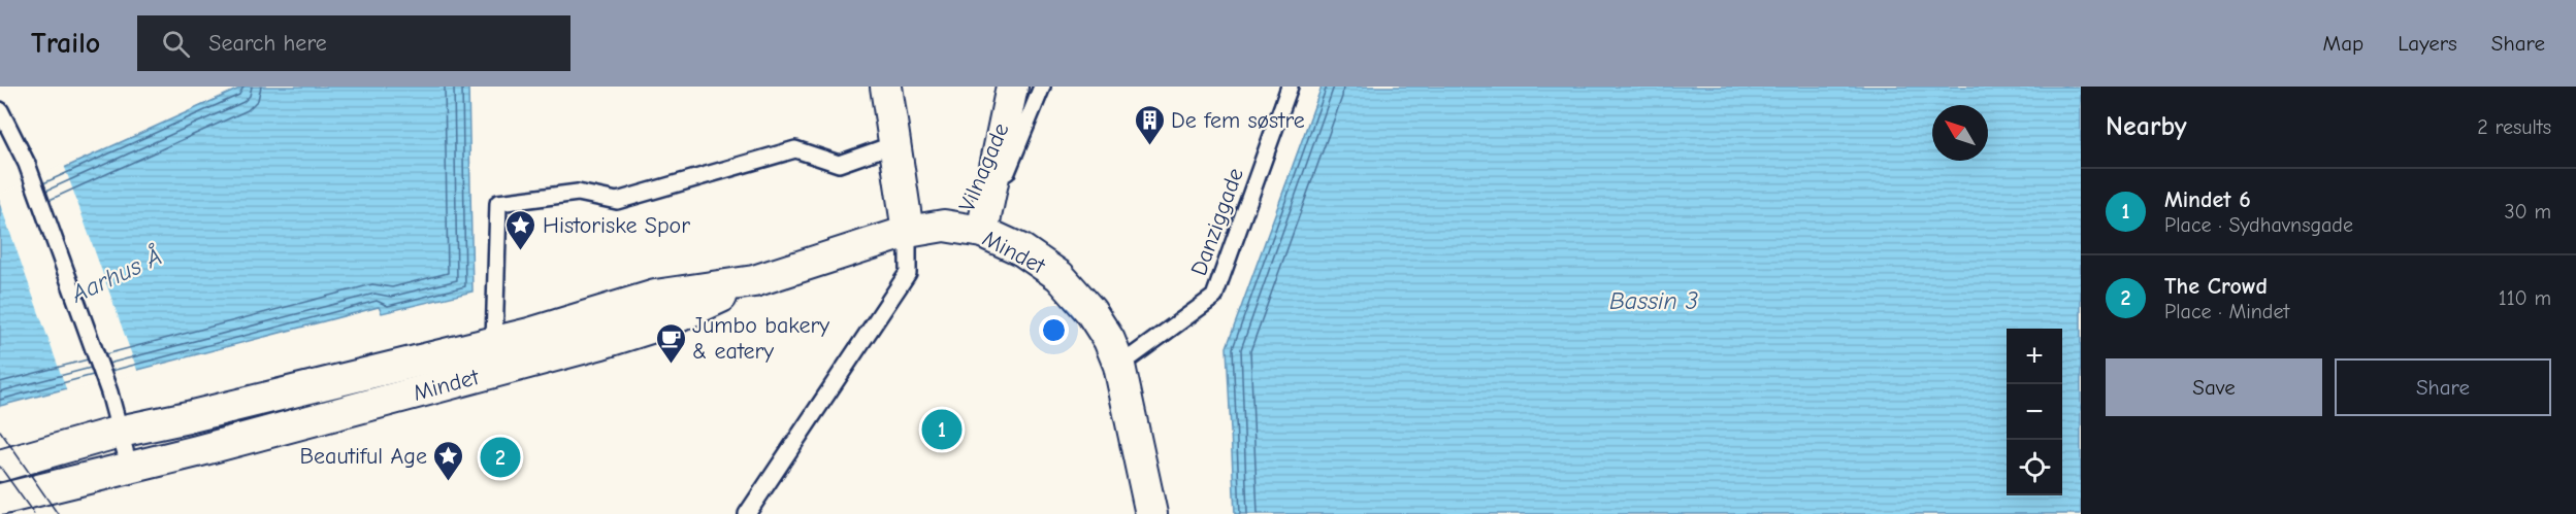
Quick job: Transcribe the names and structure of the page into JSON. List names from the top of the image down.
{
  "streets": {
    "street": ["Mindet"],
    "lane": ["Vilnagade", "Danziggade"]
  },
  "crossings": [
    ["Vilnagade", "Mindet"],
    ["Danziggade", "Mindet"]
  ],
  "water": ["Aarhus Å", "Bassin 3"],
  "places": {
    "building": ["De fem søstre"],
    "place": ["Historiske Spor", "Beautiful Age"],
    "cafe": ["Jumbo bakery & eatery"]
  },
  "north": "top left",
  "page": {
    "header": "Trailo",
    "search": "Search here",
    "nav": ["Map", "Layers", "Share"],
    "heading": ["Nearby", "2 results"],
    "list": [
      {
        "mark": "1",
        "name": "Mindet 6",
        "note": "Place · Sydhavnsgade",
        "value": "30 m"
      },
      {
        "mark": "2",
        "name": "The Crowd",
        "note": "Place · Mindet",
        "value": "110 m"
      }
    ],
    "map_buttons": ["+", "−"],
    "buttons": ["Save", "Share"],
    "pins": ["1", "2"]
  }
}
